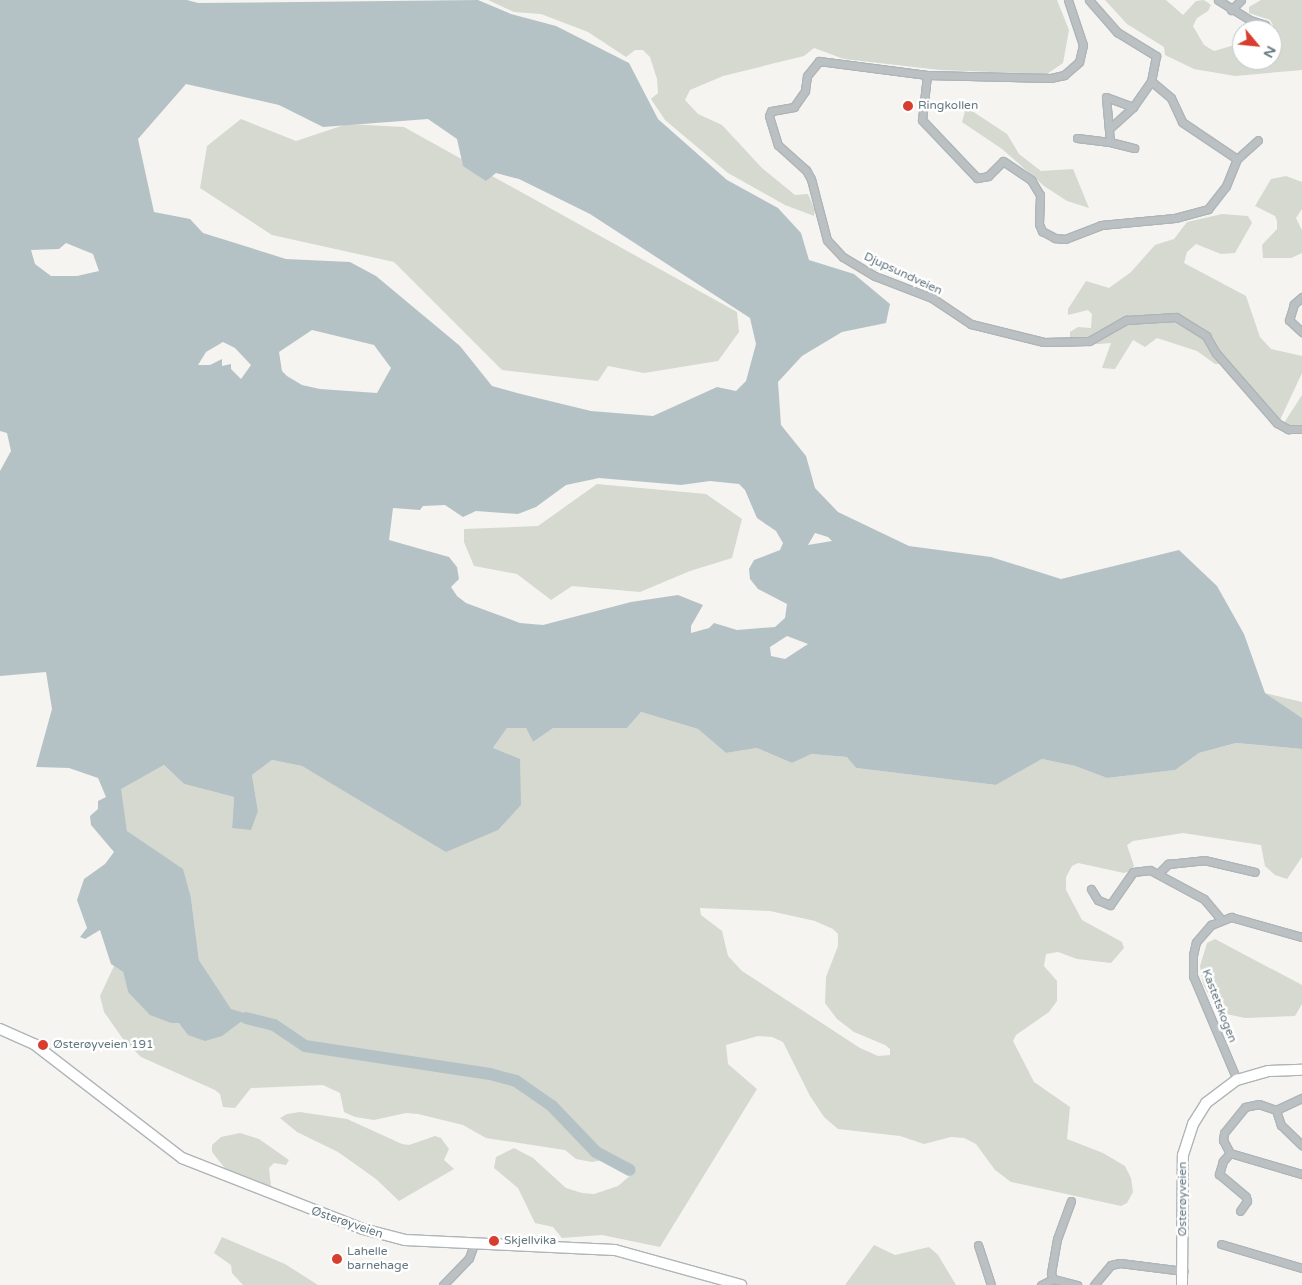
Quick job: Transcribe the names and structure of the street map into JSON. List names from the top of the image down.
{
  "streets": {
    "main road": ["Østerøyveien"],
    "street": ["Djupsundveien", "Kastetskogen"]
  },
  "crossings": [
    ["Kastetskogen", "Østerøyveien"]
  ],
  "places": [
    "Ringkollen",
    "Østerøyveien 191",
    "Skjellvika",
    "Lahelle barnehage"
  ],
  "north": "bottom right"
}
